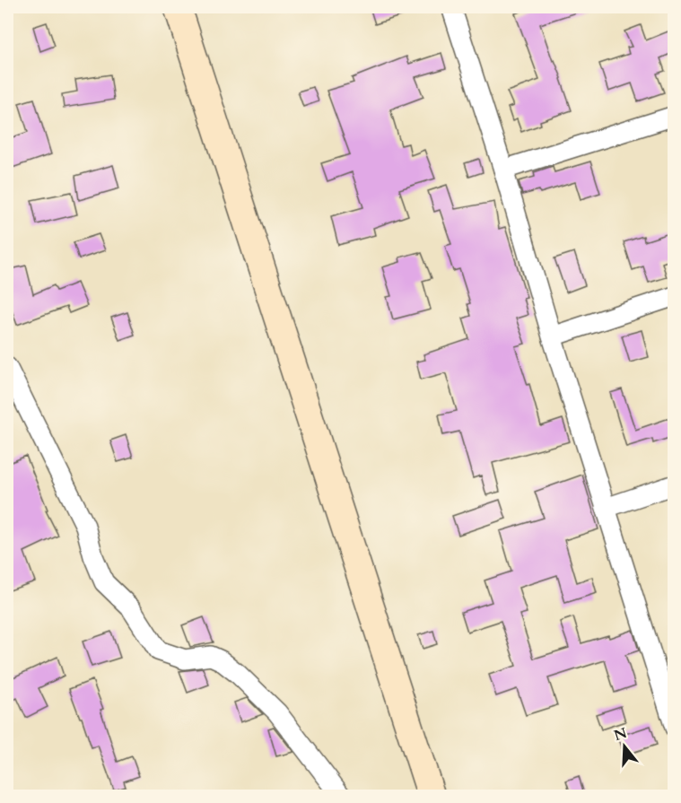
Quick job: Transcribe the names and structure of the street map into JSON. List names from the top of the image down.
{
  "north": "top"
}
